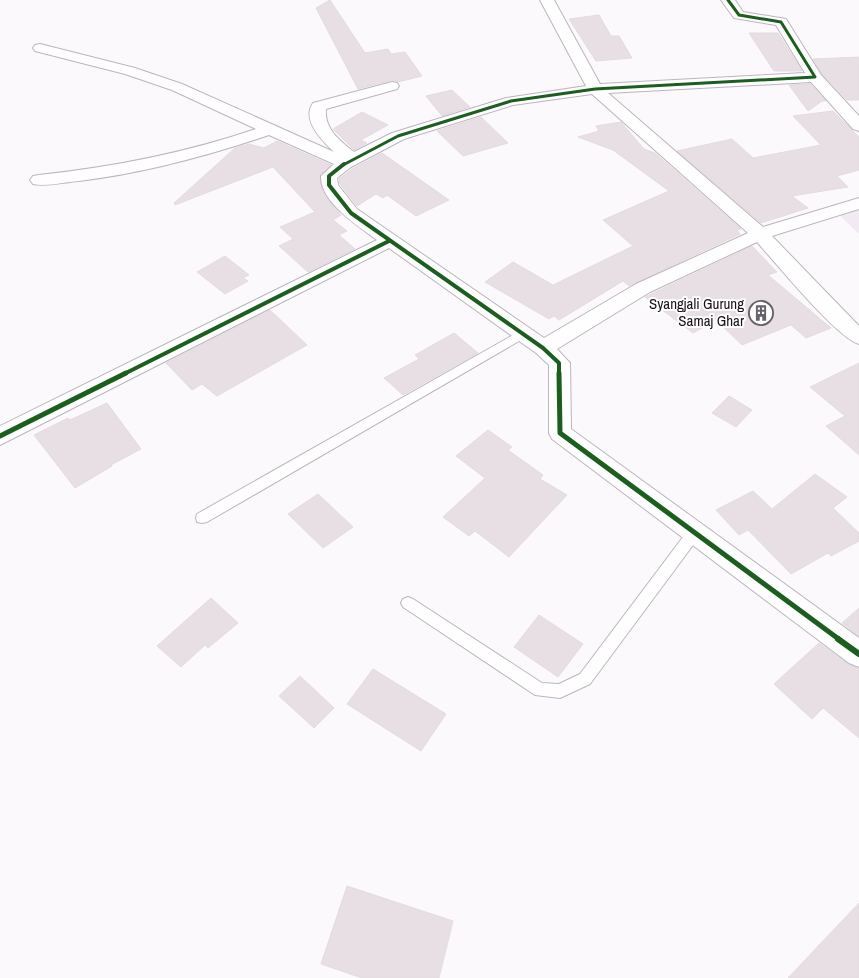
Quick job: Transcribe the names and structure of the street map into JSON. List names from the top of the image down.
{
  "places": {
    "building": ["Syangjali Gurung Samaj Ghar"]
  }
}
